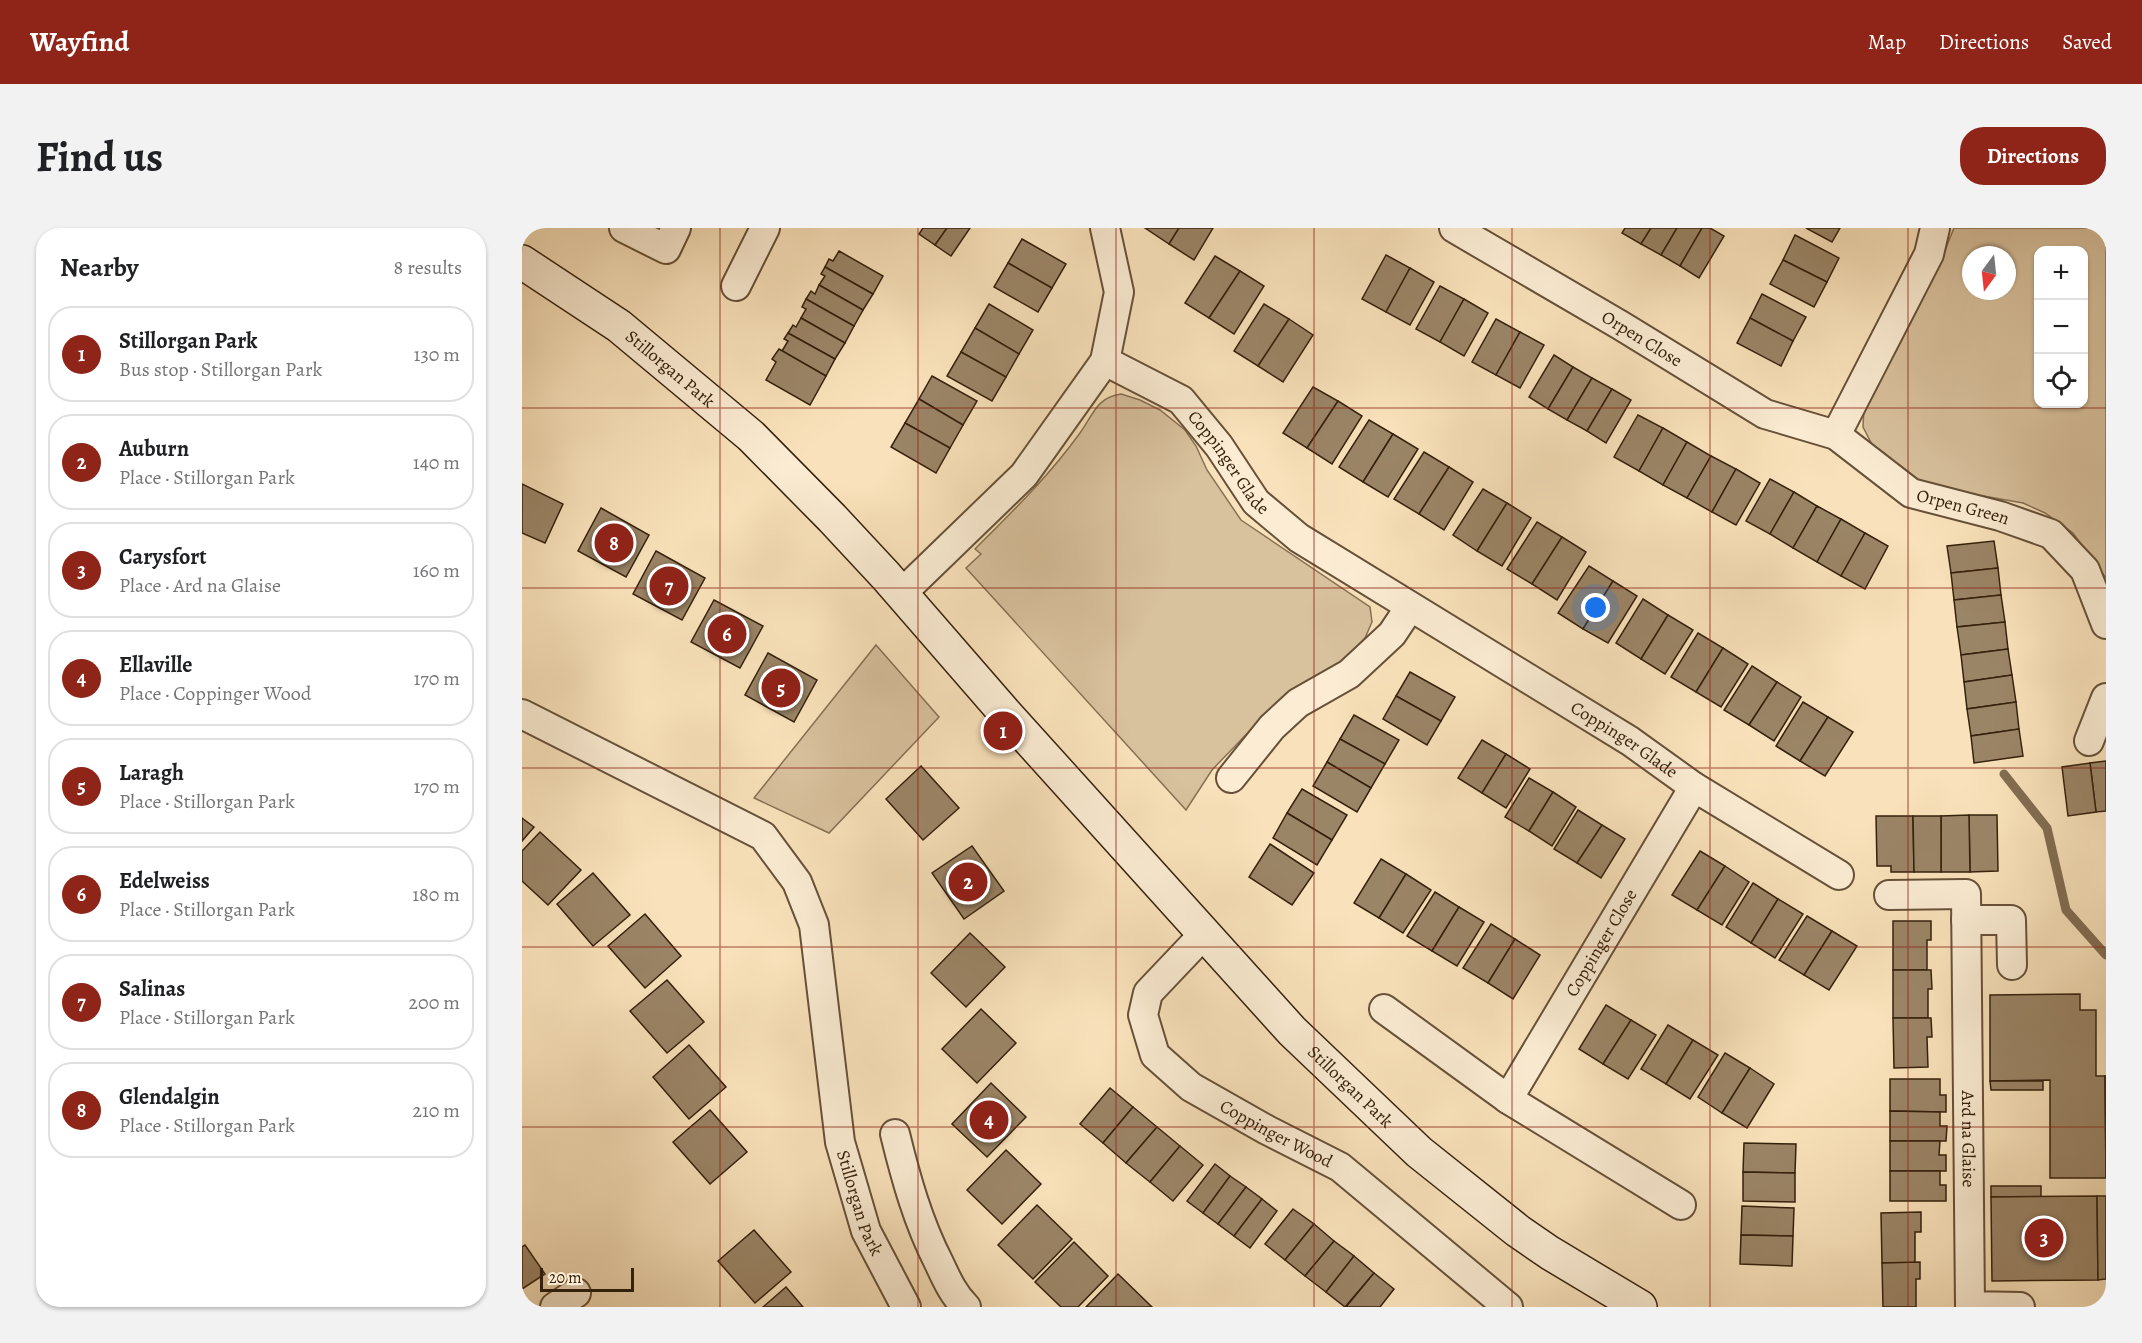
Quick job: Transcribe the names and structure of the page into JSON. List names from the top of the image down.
{
  "streets": {
    "main road": ["Stillorgan Park"],
    "street": [
      "Orpen Close",
      "Coppinger Glade",
      "Orpen Green",
      "Coppinger Close",
      "Coppinger Wood",
      "Ard na Glaise"
    ]
  },
  "crossings": [
    ["Orpen Close", "Orpen Green"],
    ["Stillorgan Park", "Coppinger Wood"],
    ["Coppinger Glade", "Coppinger Close"]
  ],
  "scale_bar": "20 m",
  "north": "bottom",
  "page": {
    "header": "Wayfind",
    "nav": ["Map", "Directions", "Saved"],
    "buttons": "Directions",
    "title": "Find us",
    "heading": ["Nearby", "8 results"],
    "map_buttons": ["+", "−"],
    "list": [
      {
        "mark": "1",
        "name": "Stillorgan Park",
        "note": "Bus stop · Stillorgan Park",
        "value": "130 m"
      },
      {
        "mark": "2",
        "name": "Auburn",
        "note": "Place · Stillorgan Park",
        "value": "140 m"
      },
      {
        "mark": "3",
        "name": "Carysfort",
        "note": "Place · Ard na Glaise",
        "value": "160 m"
      },
      {
        "mark": "4",
        "name": "Ellaville",
        "note": "Place · Coppinger Wood",
        "value": "170 m"
      },
      {
        "mark": "5",
        "name": "Laragh",
        "note": "Place · Stillorgan Park",
        "value": "170 m"
      },
      {
        "mark": "6",
        "name": "Edelweiss",
        "note": "Place · Stillorgan Park",
        "value": "180 m"
      },
      {
        "mark": "7",
        "name": "Salinas",
        "note": "Place · Stillorgan Park",
        "value": "200 m"
      },
      {
        "mark": "8",
        "name": "Glendalgin",
        "note": "Place · Stillorgan Park",
        "value": "210 m"
      }
    ],
    "pins": [
      "8",
      "7",
      "6",
      "5",
      "1",
      "2",
      "4",
      "3"
    ],
    "scale": "20 m"
  }
}
